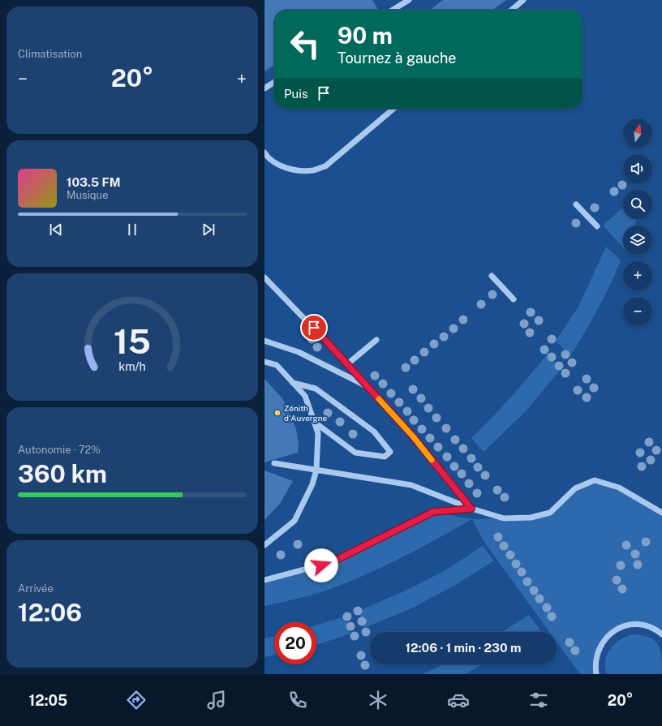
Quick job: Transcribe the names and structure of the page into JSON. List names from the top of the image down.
{
  "places": ["Zénith d'Auvergne"],
  "north": "top",
  "page": {
    "tile": [
      "Climatisation",
      ["Autonomie · 72%", "360 km"],
      ["Arrivée", "12:06"]
    ],
    "turn": ["90 m", "Tournez à gauche"],
    "heat": ["−", "20°", "+"],
    "then": "Puis",
    "map_buttons": ["+", "−"],
    "song": ["103.5 FM", "Musique"],
    "limit": "20",
    "trip": "12:06 · 1 min · 230 m",
    "tabs": ["12:05", "20°"],
    "gauge": ["15", "km/h"]
  }
}
